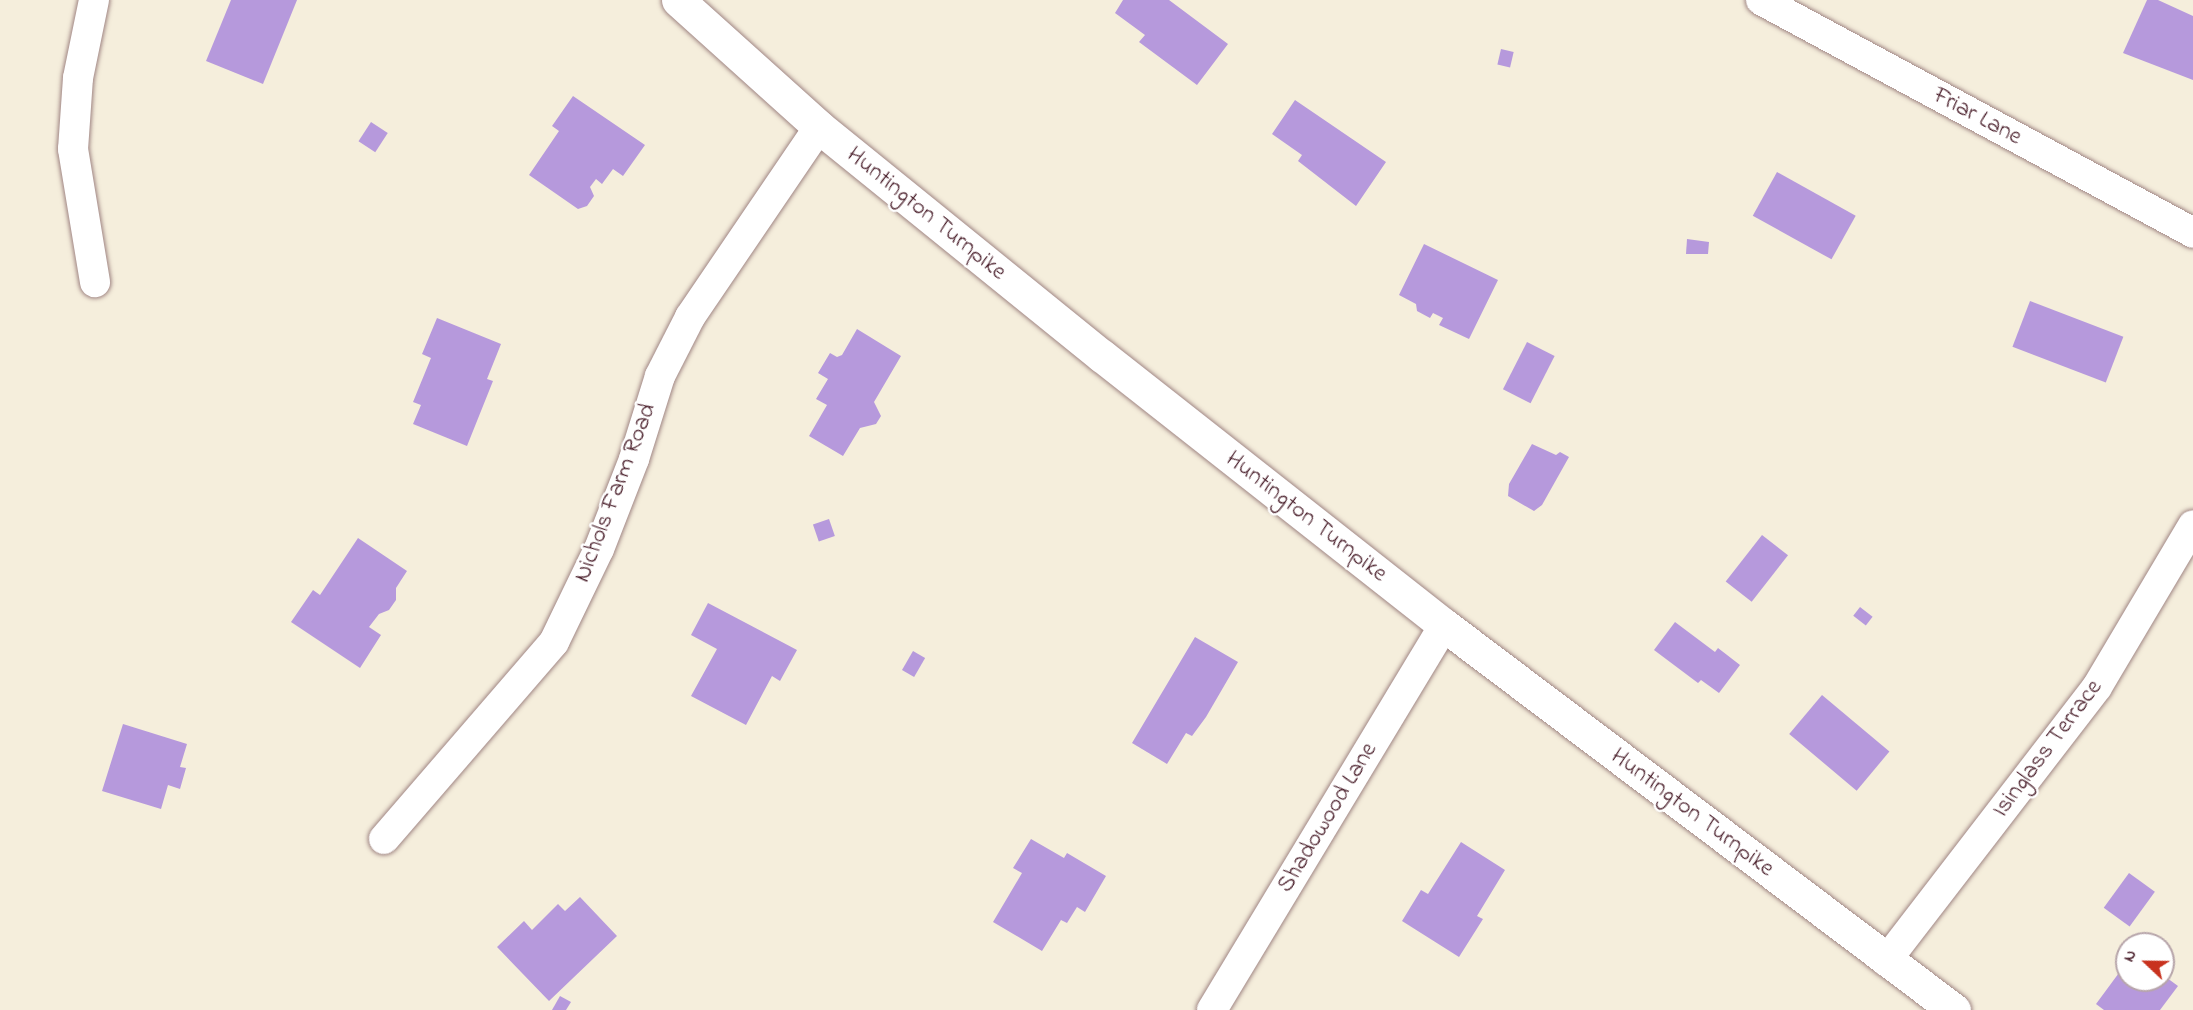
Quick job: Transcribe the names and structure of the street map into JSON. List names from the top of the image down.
{
  "streets": {
    "main road": ["Huntington Turnpike"],
    "street": [
      "Friar Lane",
      "Nichols Farm Road",
      "Isinglass Terrace",
      "Shadowood Lane"
    ]
  },
  "crossings": [
    ["Huntington Turnpike", "Nichols Farm Road"],
    ["Huntington Turnpike", "Isinglass Terrace"],
    ["Huntington Turnpike", "Shadowood Lane"]
  ],
  "north": "left"
}
